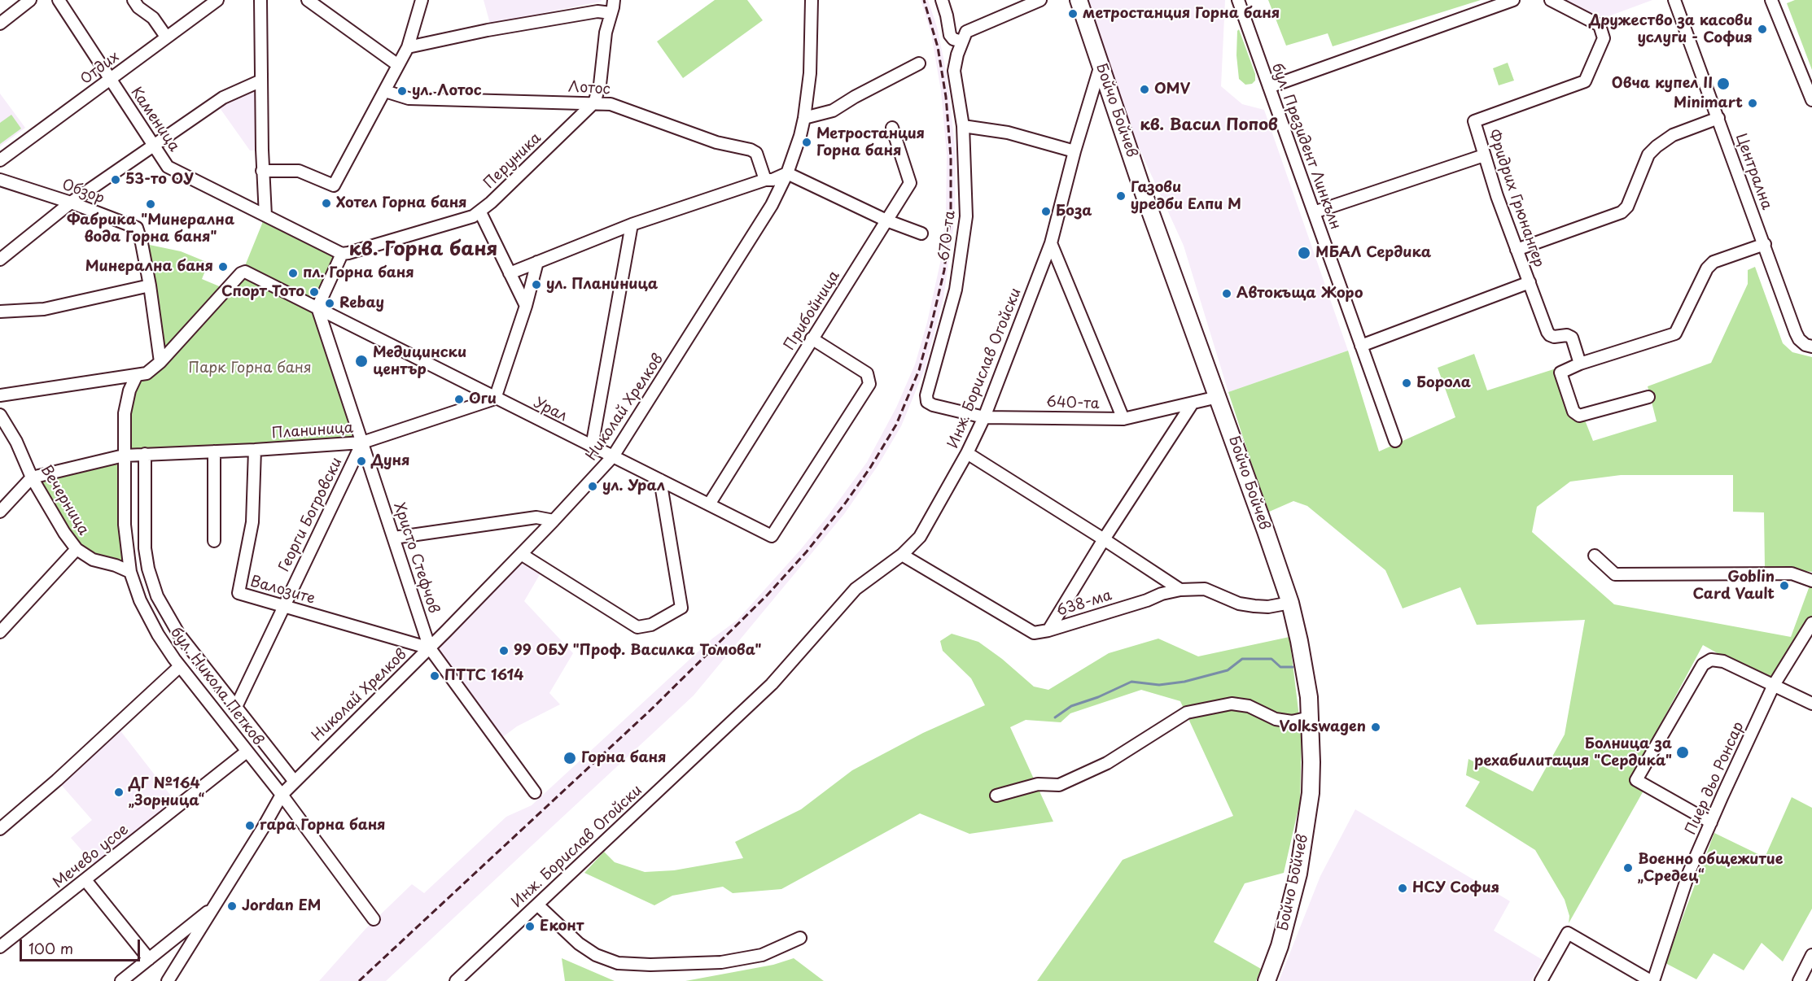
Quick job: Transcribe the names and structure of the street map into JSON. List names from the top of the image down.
{
  "streets": {
    "highway": ["Бойчо Бойчев"],
    "street": [
      "Отдих",
      "Лотос",
      "Каменица",
      "бул. Президент Линкълн",
      "Перуника",
      "Централна",
      "Обзор",
      "Фридрих Грюнангер",
      "670-та",
      "Прибойница",
      "Инж. Борислав Огойски",
      "640-та",
      "Николай Хрелков",
      "Урал",
      "Планиница",
      "Вечерница",
      "Георги Богровски",
      "Христо Стефчов",
      "Валозите",
      "638-ма",
      "бул. Никола Петков",
      "Пиер дьо Ронсар",
      "Мечево усое"
    ]
  },
  "crossings": [
    ["Отдих", "Каменица"],
    ["Лотос", "Перуника"],
    ["Бойчо Бойчев", "Инж. Борислав Огойски"],
    ["Бойчо Бойчев", "640-та"],
    ["Бойчо Бойчев", "638-ма"],
    ["Каменица", "Перуника"],
    ["Обзор", "Урал"],
    ["670-та", "640-та"],
    ["Прибойница", "Урал"],
    ["Инж. Борислав Огойски", "640-та"],
    ["Инж. Борислав Огойски", "638-ма"],
    ["Николай Хрелков", "Урал"],
    ["Николай Хрелков", "Христо Стефчов"],
    ["Николай Хрелков", "Валозите"],
    ["Николай Хрелков", "бул. Никола Петков"],
    ["Урал", "Планиница"],
    ["Урал", "Христо Стефчов"],
    ["Планиница", "Вечерница"],
    ["Планиница", "Георги Богровски"],
    ["Планиница", "Христо Стефчов"],
    ["Планиница", "Валозите"],
    ["Планиница", "бул. Никола Петков"],
    ["Вечерница", "бул. Никола Петков"],
    ["Георги Богровски", "Христо Стефчов"],
    ["Георги Богровски", "Валозите"],
    ["Георги Богровски", "бул. Никола Петков"],
    ["Христо Стефчов", "Валозите"],
    ["бул. Никола Петков", "Мечево усое"]
  ],
  "districts": ["кв. Васил Попов", "кв. Горна баня"],
  "parks": ["Парк Горна баня"],
  "places": [
    "метростанция Горна баня",
    "Дружество за касови услуги - София",
    "Овча купел II",
    "OMV",
    "ул. Лотос",
    "Minimart",
    "Метростанция Горна баня",
    "53-то ОУ",
    "Газови уредби Елпи М",
    "Хотел Горна баня",
    "Фабрика \"Минерална вода Горна баня\"",
    "Боза",
    "МБАЛ Сердика",
    "Минерална баня",
    "пл. Горна баня",
    "ул. Планиница",
    "Спорт Тото",
    "Автокъща Жоро",
    "Rebay",
    "Медицински център",
    "Борола",
    "Оги",
    "Дуня",
    "ул. Урал",
    "Goblin Card Vault",
    "99 ОБУ \"Проф. Василка Томова\"",
    "ПТТС 1614",
    "Volkswagen",
    "Болница за рехабилитация \"Сердика\"",
    "Горна баня",
    "ДГ №164 „Зорница“",
    "гара Горна баня",
    "Военно общежитие „Средец“",
    "НСУ София",
    "Jordan EM",
    "Еконт"
  ],
  "scale_bar": "100 m"
}
